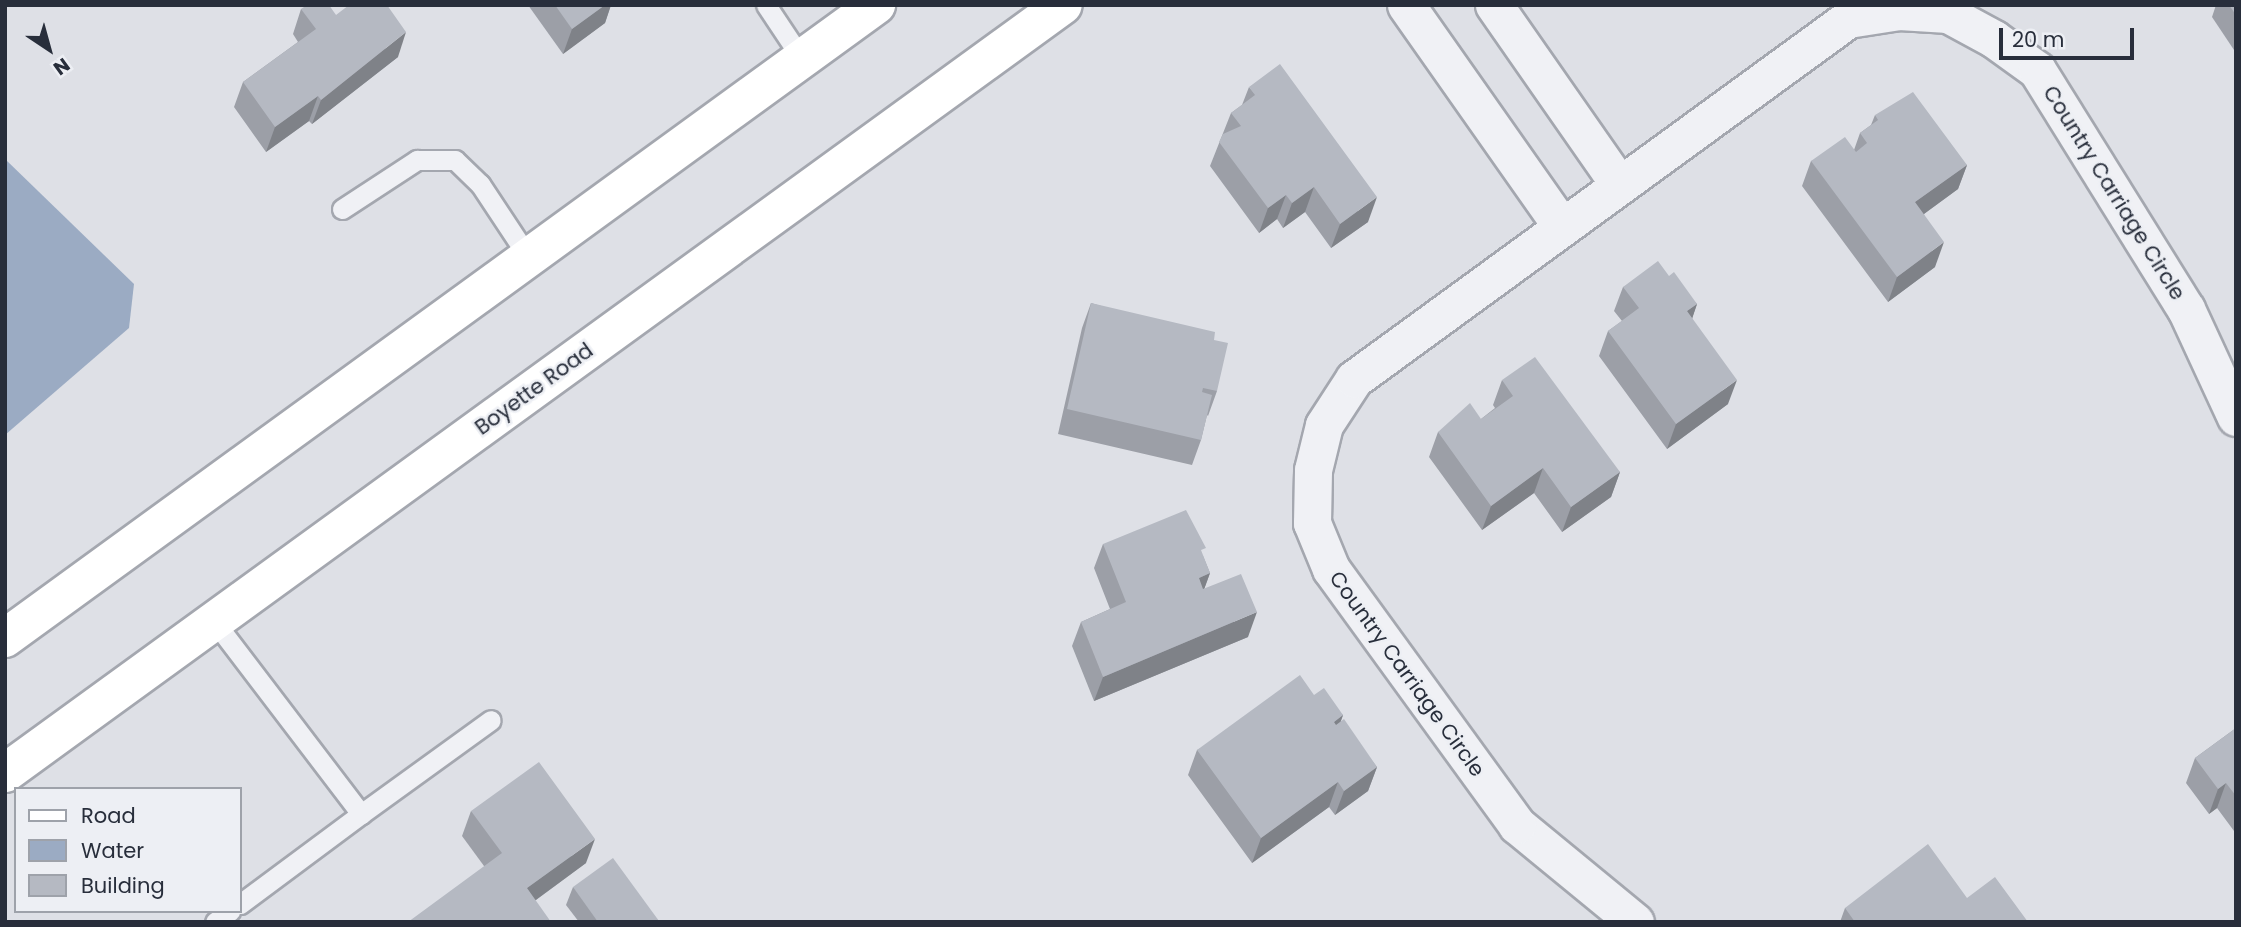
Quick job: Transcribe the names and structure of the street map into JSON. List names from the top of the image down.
{
  "streets": {
    "main road": ["Boyette Road"],
    "street": ["Country Carriage Circle"]
  },
  "legend": ["Road", "Water", "Building"],
  "scale_bar": "20 m",
  "north": "bottom right"
}
